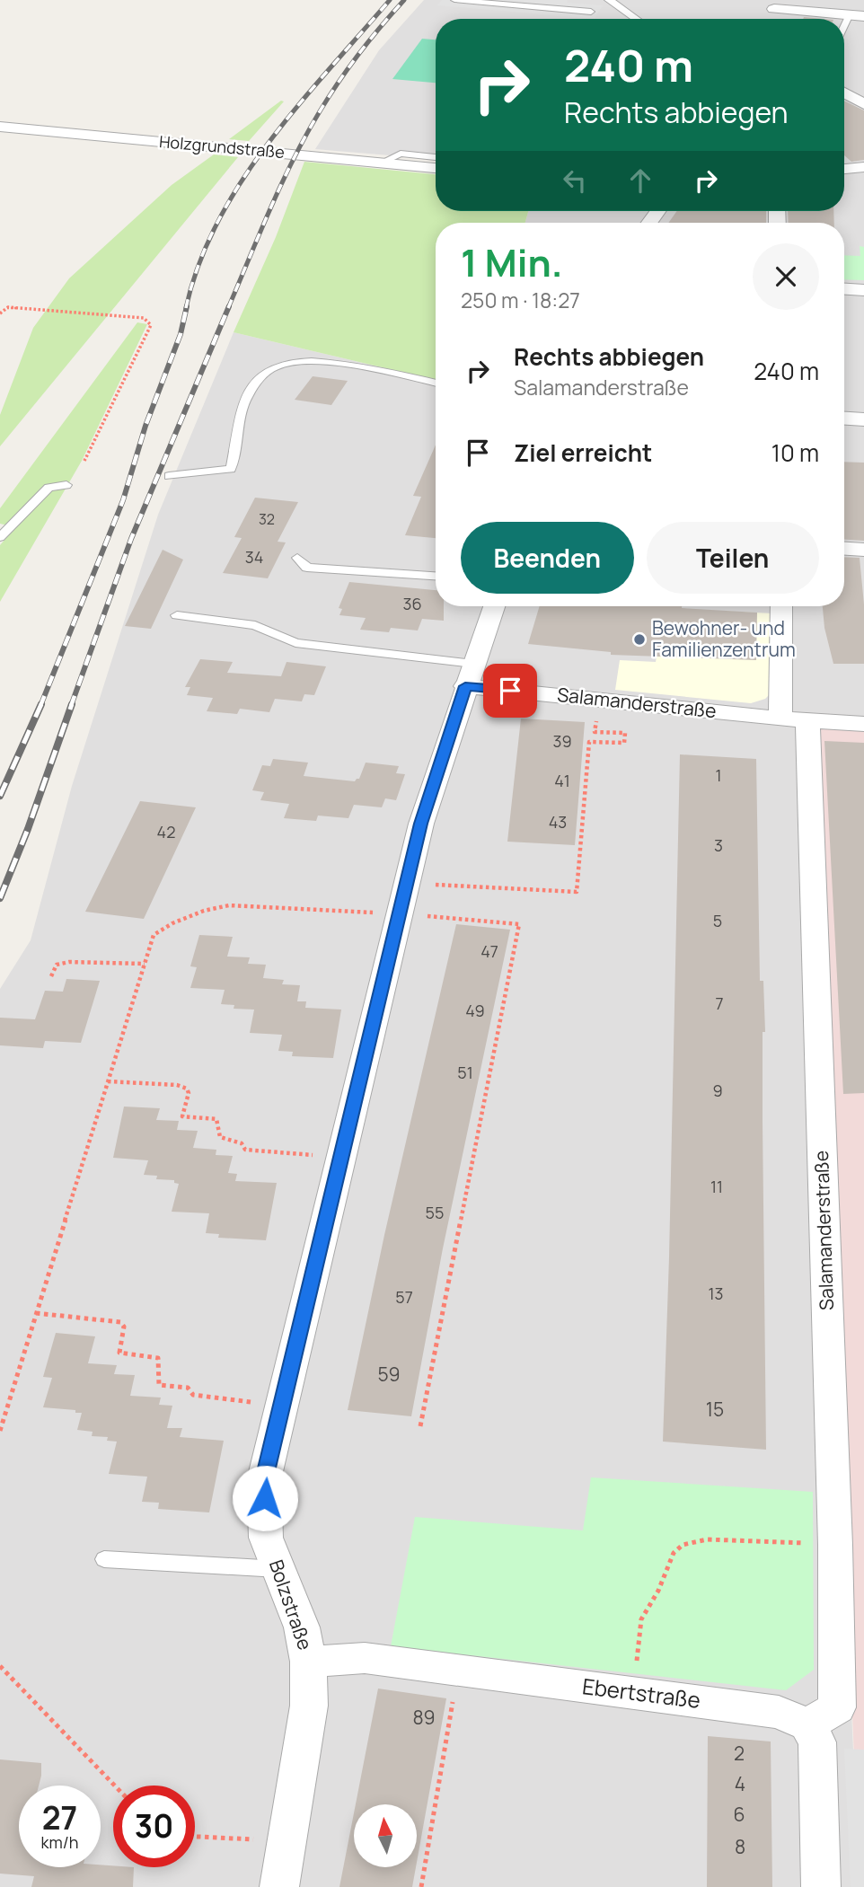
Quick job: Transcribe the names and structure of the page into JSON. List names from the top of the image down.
{
  "streets": {
    "street": [
      "Holzgrundstraße",
      "Salamanderstraße",
      "Bolzstraße",
      "Ebertstraße"
    ]
  },
  "crossings": [
    ["Salamanderstraße", "Bolzstraße"],
    ["Salamanderstraße", "Ebertstraße"],
    ["Bolzstraße", "Ebertstraße"]
  ],
  "places": ["Bewohner- und Familienzentrum"],
  "house_numbers": [
    "32",
    "34",
    "36",
    "39",
    "1",
    "41",
    "43",
    "42",
    "3",
    "5",
    "47",
    "7",
    "49",
    "51",
    "9",
    "11",
    "55",
    "13",
    "57",
    "59",
    "15",
    "89",
    "2",
    "4",
    "6",
    "8"
  ],
  "north": "top",
  "page": {
    "turn": ["240 m", "Rechts abbiegen"],
    "heading": ["1 Min.", "250 m · 18:27"],
    "list": [
      {
        "name": "Rechts abbiegen",
        "note": "Salamanderstraße",
        "value": "240 m"
      },
      {
        "name": "Ziel erreicht",
        "value": "10 m"
      }
    ],
    "buttons": ["Beenden", "Teilen"],
    "speed": "27 km/h",
    "limit": "30"
  }
}
